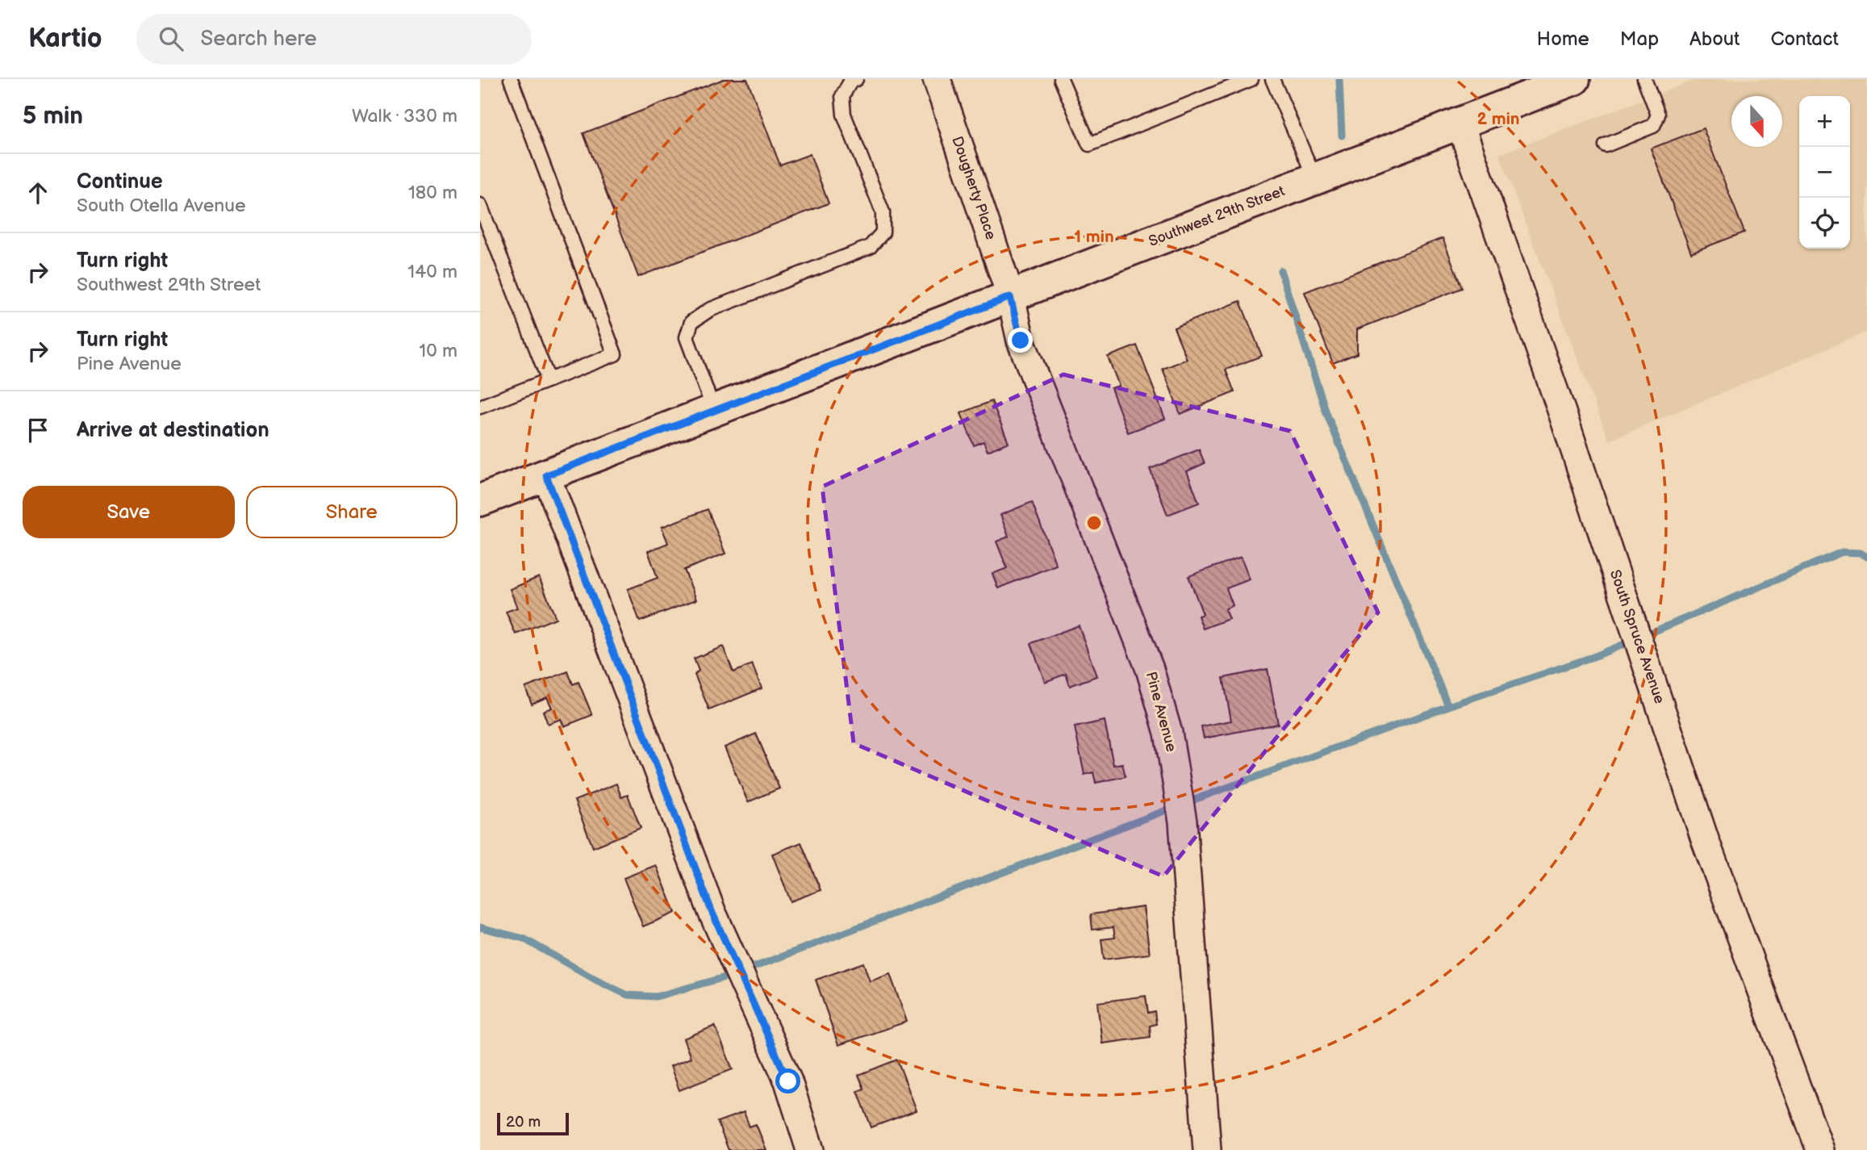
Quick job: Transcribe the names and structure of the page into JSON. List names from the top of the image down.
{
  "streets": {
    "street": [
      "Dougherty Place",
      "Southwest 29th Street",
      "South Spruce Avenue",
      "Pine Avenue"
    ]
  },
  "crossings": [
    ["Dougherty Place", "Southwest 29th Street"],
    ["Dougherty Place", "Pine Avenue"],
    ["Southwest 29th Street", "South Spruce Avenue"],
    ["Southwest 29th Street", "Pine Avenue"]
  ],
  "scale_bar": "20 m",
  "north": "bottom",
  "page": {
    "header": "Kartio",
    "search": "Search here",
    "nav": [
      "Home",
      "Map",
      "About",
      "Contact"
    ],
    "heading": ["5 min", "Walk · 330 m"],
    "map_buttons": ["+", "−"],
    "list": [
      ["Continue", "South Otella Avenue", "180 m"],
      ["Turn right", "Southwest 29th Street", "140 m"],
      ["Turn right", "Pine Avenue", "10 m"],
      "Arrive at destination"
    ],
    "buttons": ["Save", "Share"],
    "scale": "20 m"
  },
  "rings": ["2 min", "1 min"]
}
